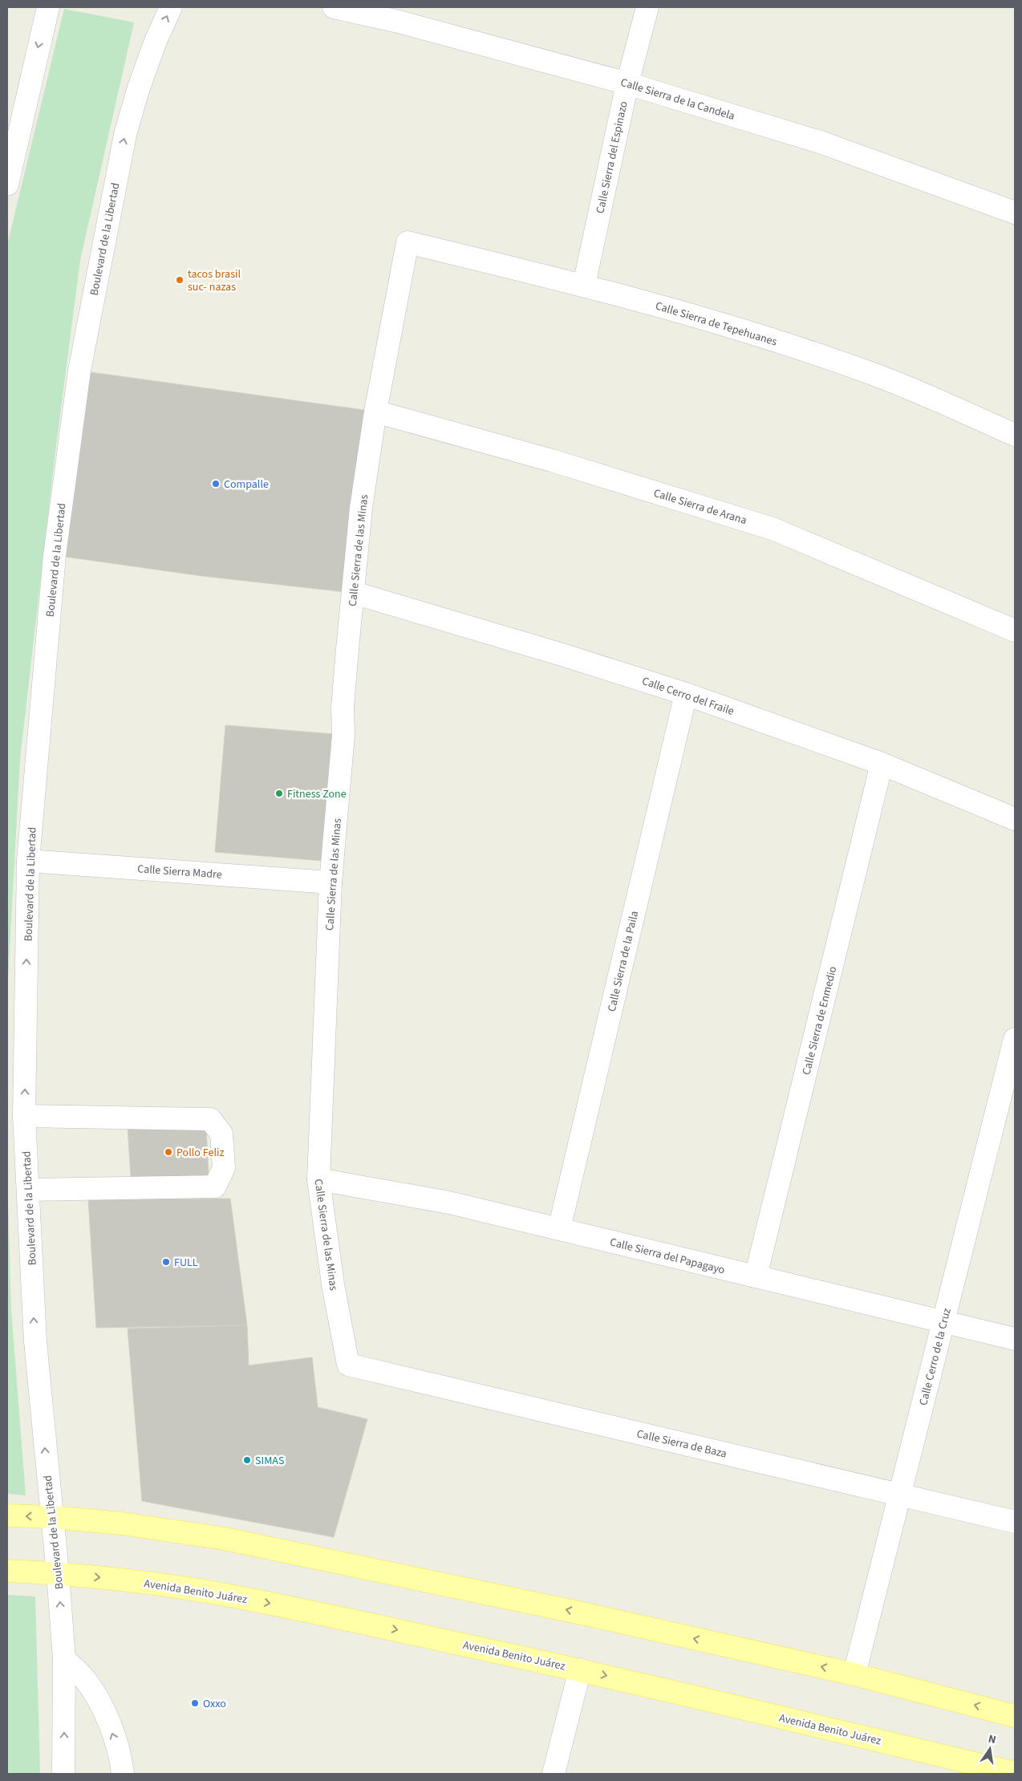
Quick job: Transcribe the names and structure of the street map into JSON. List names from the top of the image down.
{
  "streets": {
    "main road": ["Avenida Benito Juárez"],
    "street": [
      "Calle Sierra de la Candela",
      "Calle Sierra del Espinazo",
      "Boulevard de la Libertad",
      "Calle Sierra de Tepehuanes",
      "Calle Sierra de Arana",
      "Calle Sierra de las Minas",
      "Calle Cerro del Fraile",
      "Calle Sierra Madre",
      "Calle Sierra de la Paila",
      "Calle Sierra de Enmedio",
      "Calle Sierra del Papagayo",
      "Calle Cerro de la Cruz",
      "Calle Sierra de Baza"
    ]
  },
  "crossings": [
    ["Calle Sierra de la Candela", "Calle Sierra del Espinazo"],
    ["Calle Sierra del Espinazo", "Calle Sierra de Tepehuanes"],
    ["Boulevard de la Libertad", "Calle Sierra Madre"],
    ["Boulevard de la Libertad", "Avenida Benito Juárez"],
    ["Calle Sierra de Tepehuanes", "Calle Sierra de las Minas"],
    ["Calle Sierra de Arana", "Calle Sierra de las Minas"],
    ["Calle Sierra de las Minas", "Calle Cerro del Fraile"],
    ["Calle Sierra de las Minas", "Calle Sierra Madre"],
    ["Calle Sierra de las Minas", "Calle Sierra del Papagayo"],
    ["Calle Sierra de las Minas", "Calle Sierra de Baza"],
    ["Calle Cerro del Fraile", "Calle Sierra de la Paila"],
    ["Calle Cerro del Fraile", "Calle Sierra de Enmedio"],
    ["Calle Sierra de la Paila", "Calle Sierra del Papagayo"],
    ["Calle Sierra de Enmedio", "Calle Sierra del Papagayo"],
    ["Calle Sierra del Papagayo", "Calle Cerro de la Cruz"],
    ["Calle Cerro de la Cruz", "Calle Sierra de Baza"]
  ],
  "one_way": ["Boulevard de la Libertad"],
  "places": [
    "tacos brasil suc- nazas",
    "Compalle",
    "Fitness Zone",
    "Pollo Feliz",
    "FULL",
    "SIMAS",
    "Oxxo"
  ],
  "north": "top"
}
